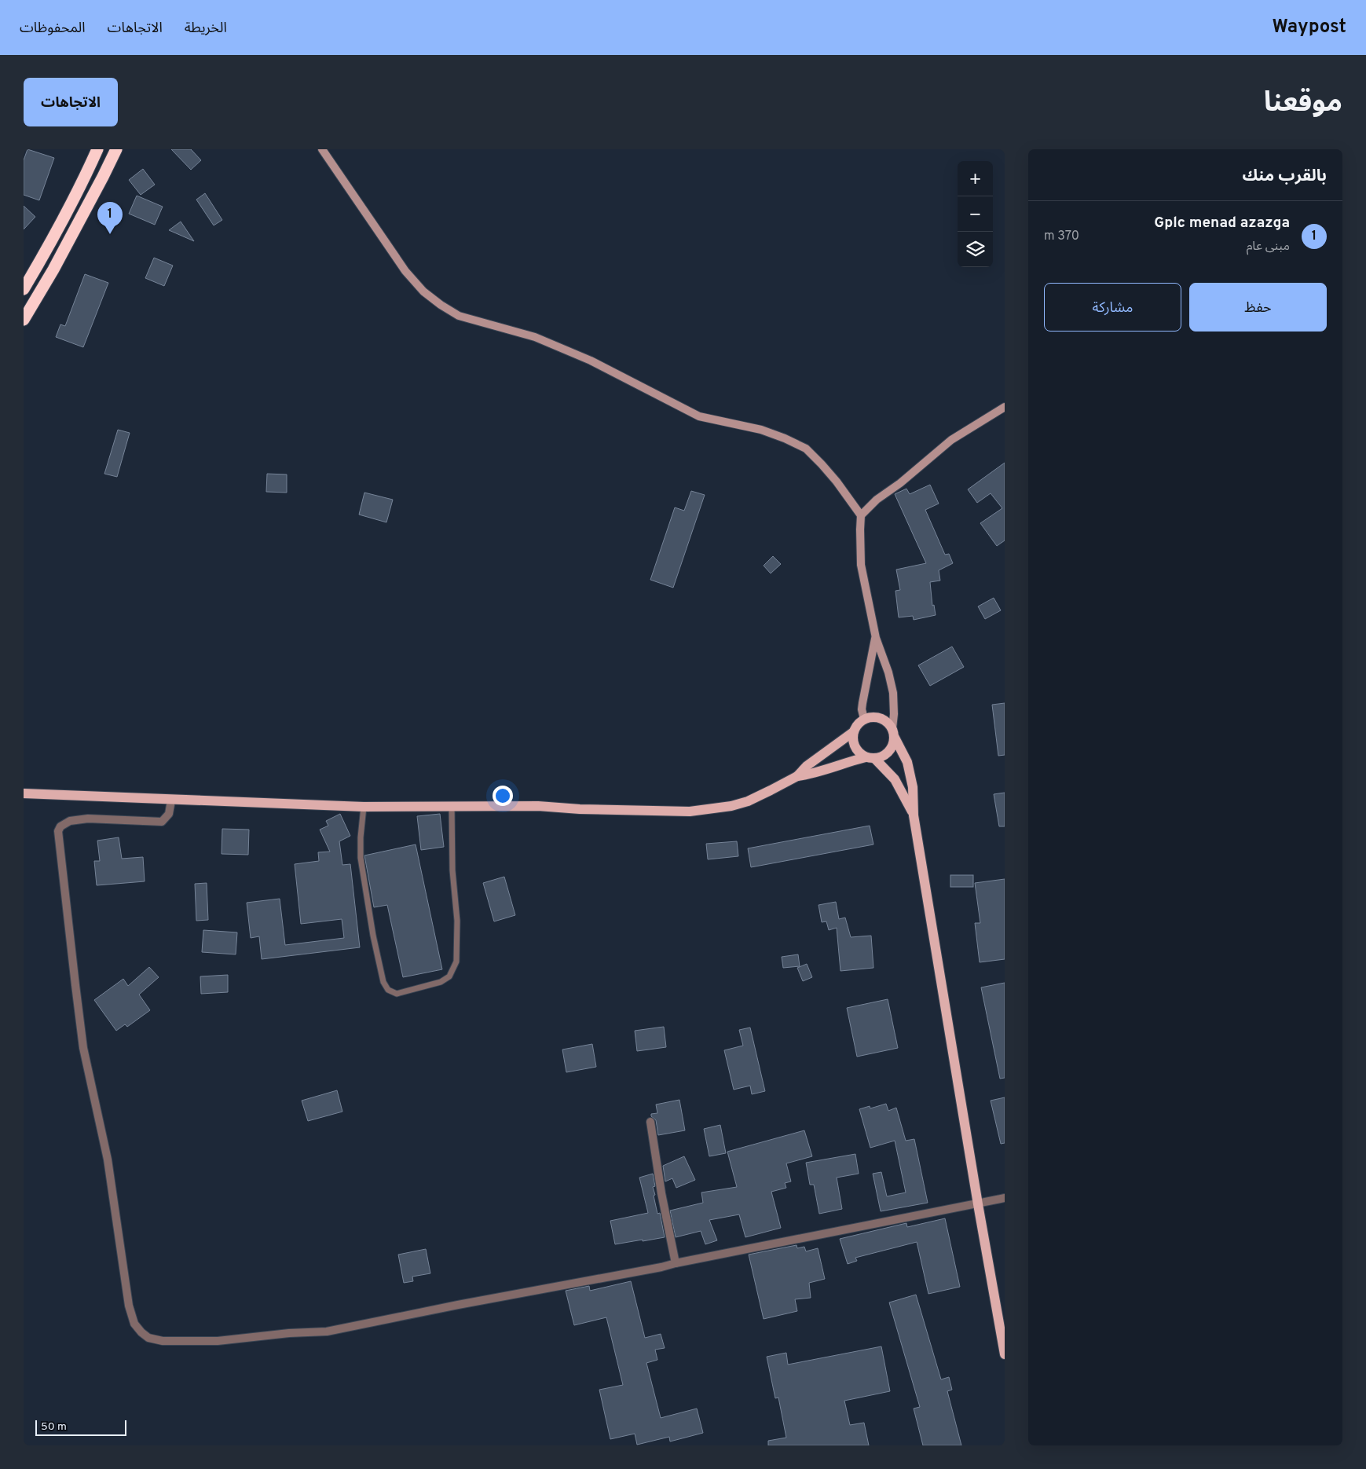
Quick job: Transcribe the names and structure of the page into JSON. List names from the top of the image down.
{
  "scale_bar": "50 m",
  "page": {
    "header": "Waypost",
    "nav": ["الخريطة", "الاتجاهات", "المحفوظات"],
    "title": "موقعنا",
    "buttons": [
      "الاتجاهات",
      ["حفظ", "مشاركة"]
    ],
    "heading": "بالقرب منك",
    "map_buttons": ["+", "−"],
    "list": [
      {
        "mark": "1",
        "name": "Gplc menad azazga",
        "note": "مبنى عام",
        "value": "370 m"
      }
    ],
    "pins": "1",
    "scale": "50 m"
  }
}
